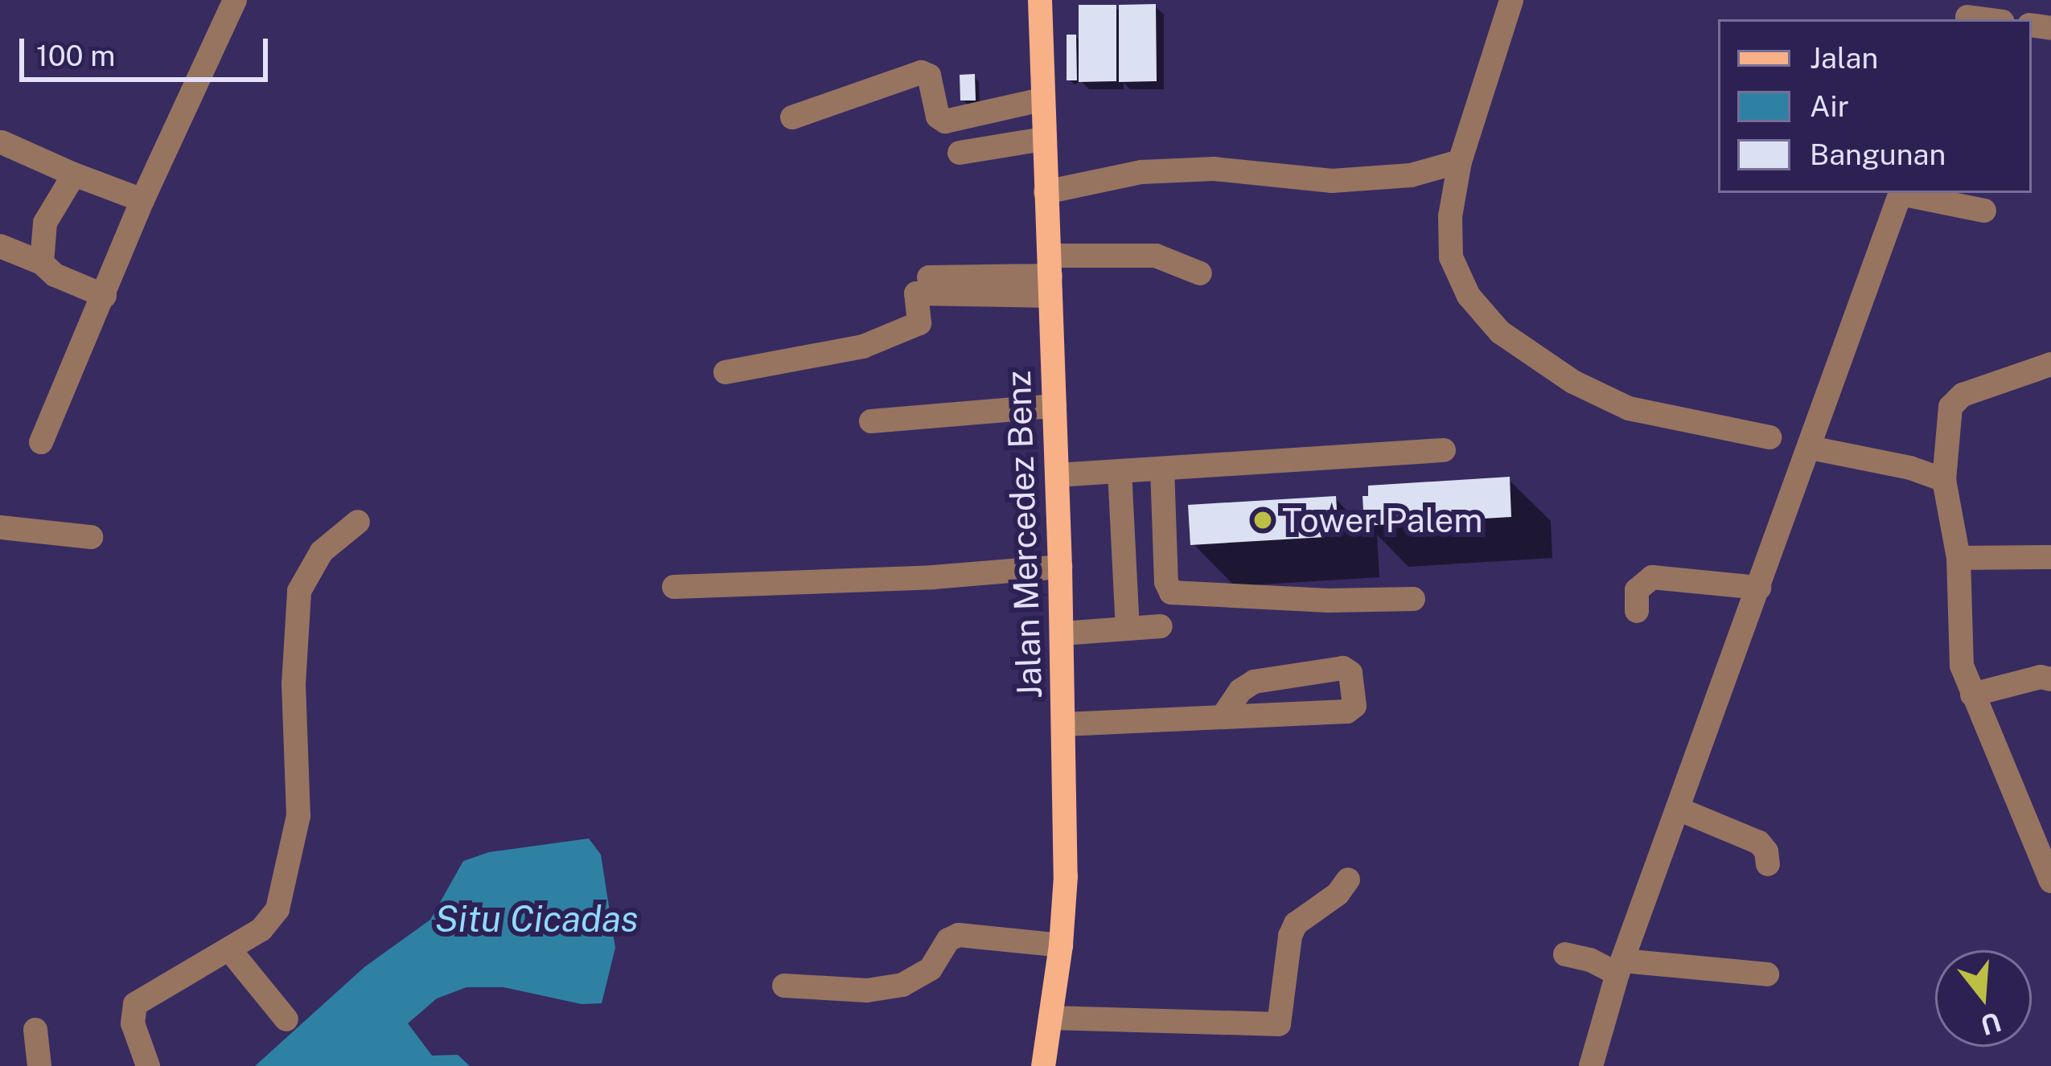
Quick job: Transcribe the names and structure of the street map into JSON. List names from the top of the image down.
{
  "streets": {
    "main road": ["Jalan Mercedez Benz"]
  },
  "water": ["Situ Cicadas"],
  "places": ["Tower Palem"],
  "legend": ["Jalan", "Air", "Bangunan"],
  "scale_bar": "100 m",
  "north": "bottom"
}
